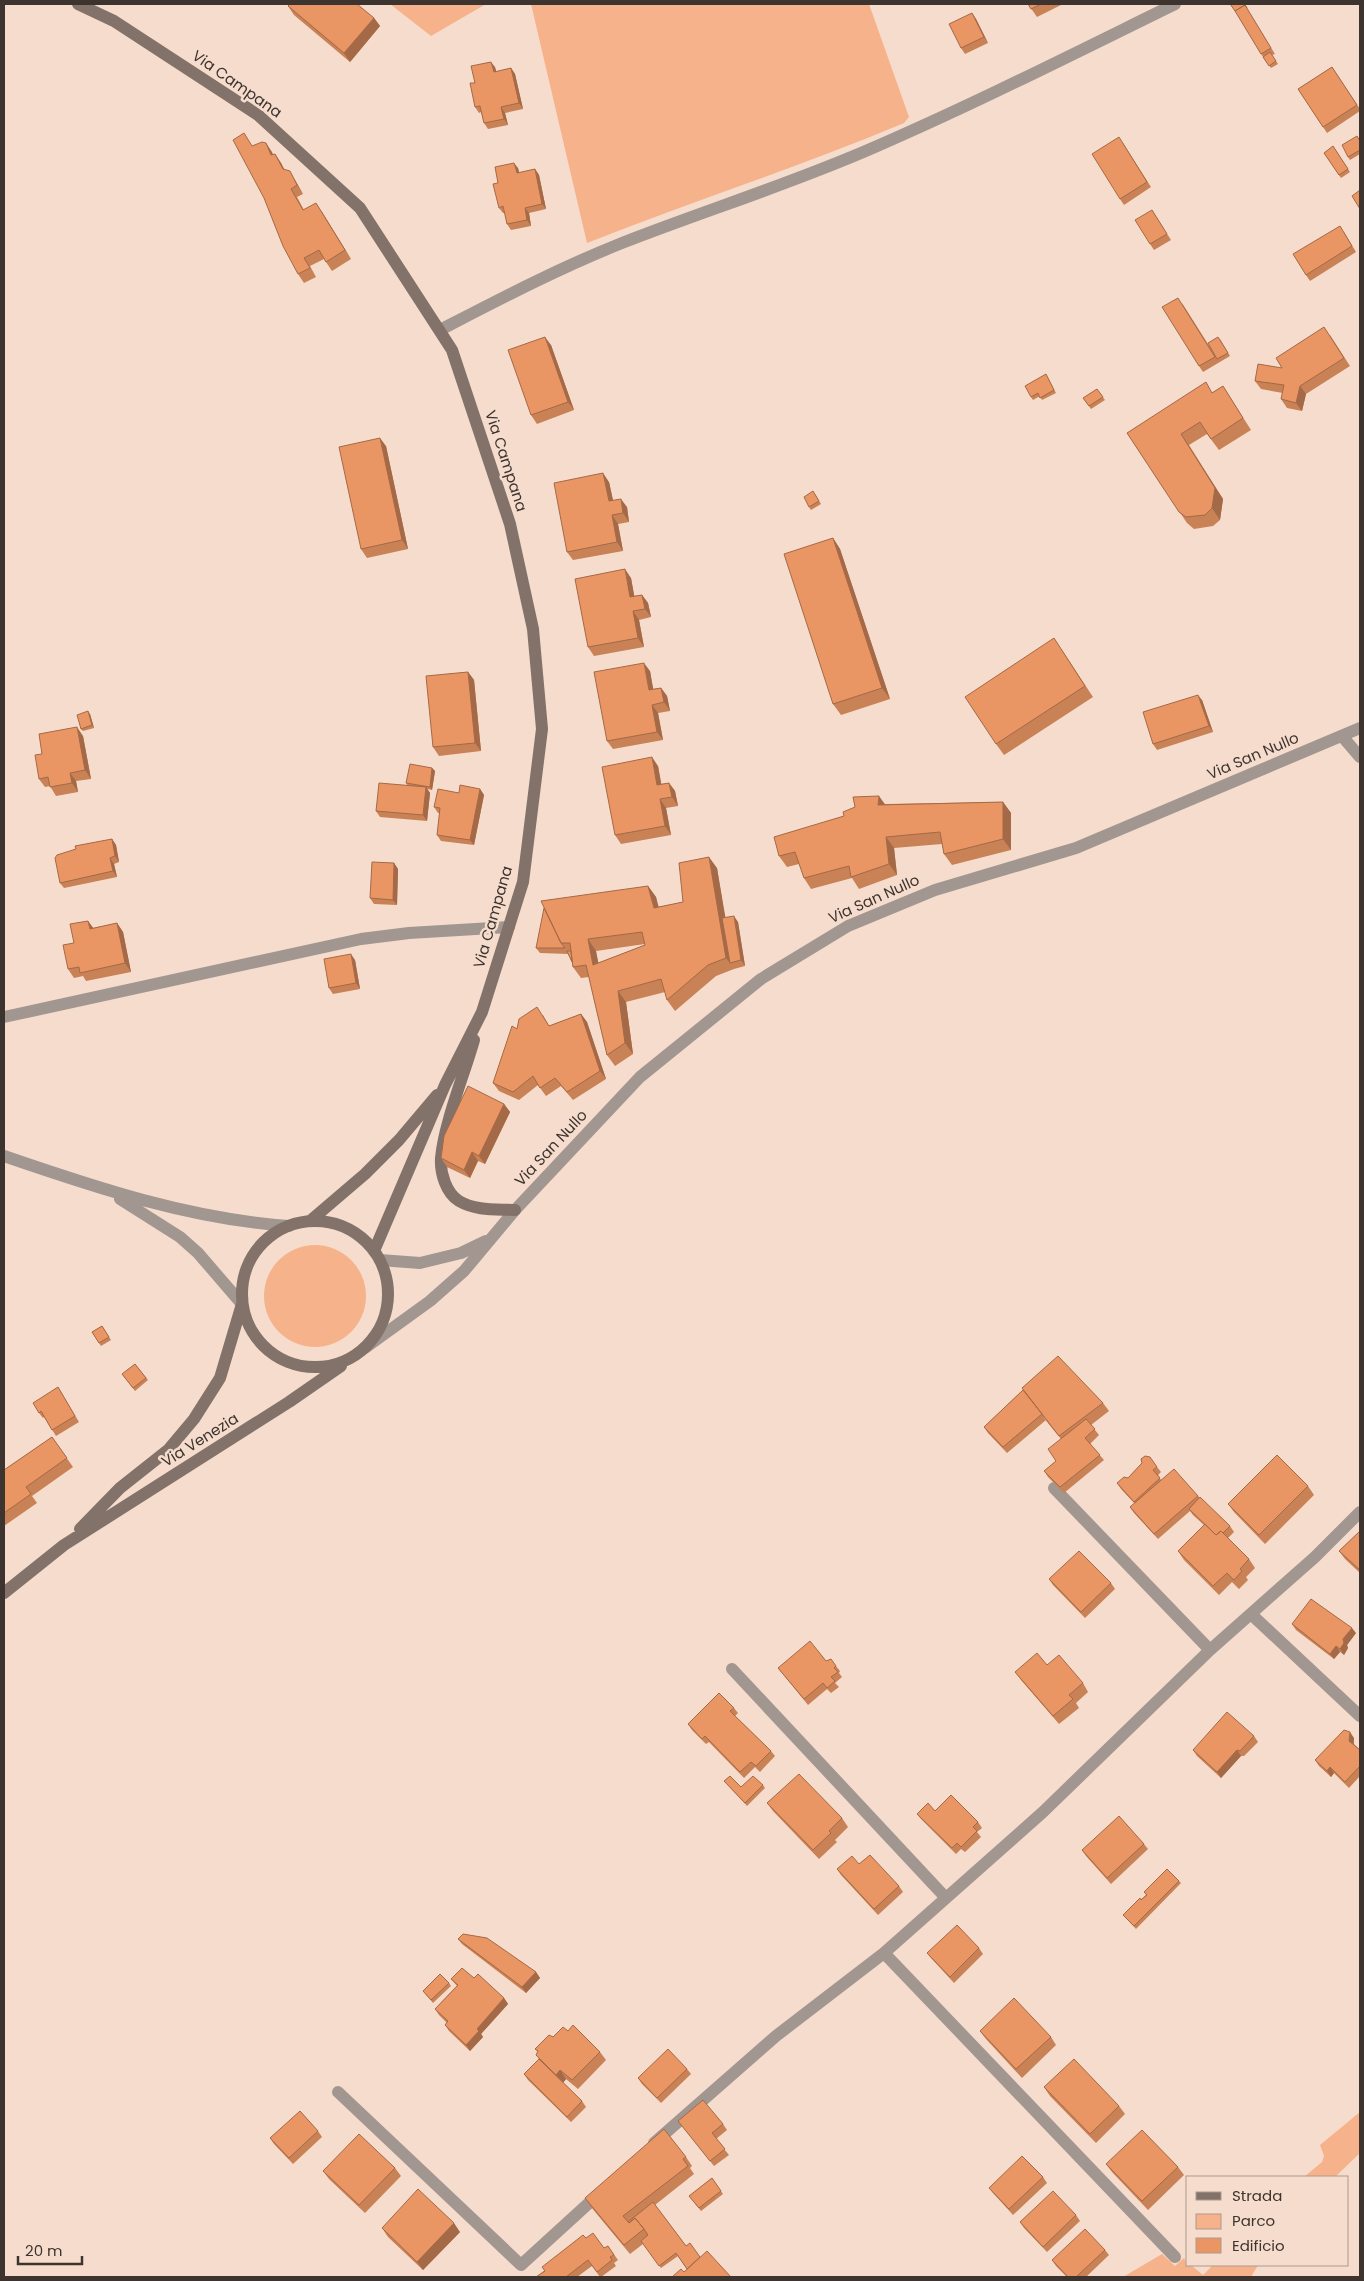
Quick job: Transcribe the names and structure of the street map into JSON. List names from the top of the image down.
{
  "streets": {
    "main road": ["Via Campana", "Via Venezia"],
    "street": ["Via San Nullo"]
  },
  "crossings": [
    ["Via Campana", "Via San Nullo"],
    ["Via Campana", "Via Venezia"],
    ["Via San Nullo", "Via Venezia"]
  ],
  "legend": ["Strada", "Parco", "Edificio"],
  "scale_bar": "20 m"
}
